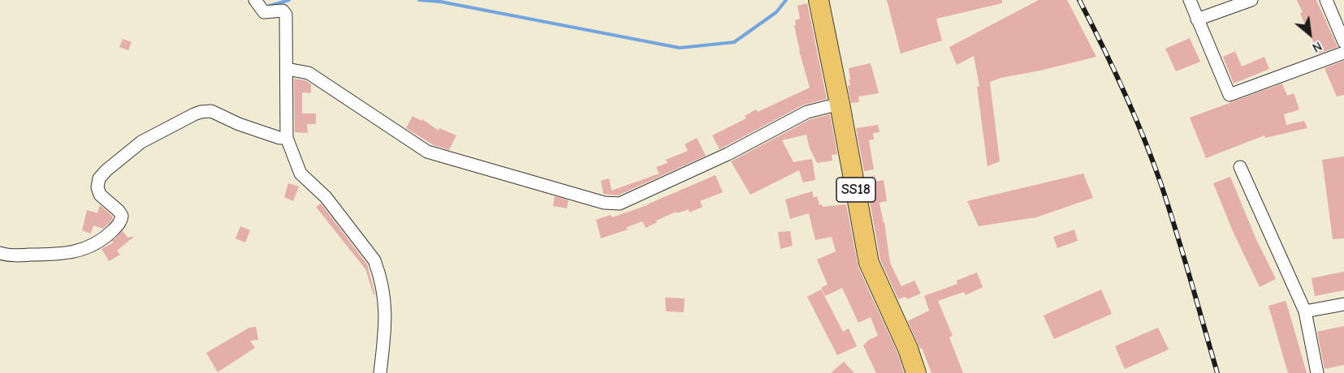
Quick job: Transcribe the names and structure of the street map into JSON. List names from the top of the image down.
{
  "streets": {
    "main road": ["SS18"]
  },
  "north": "bottom right"
}
